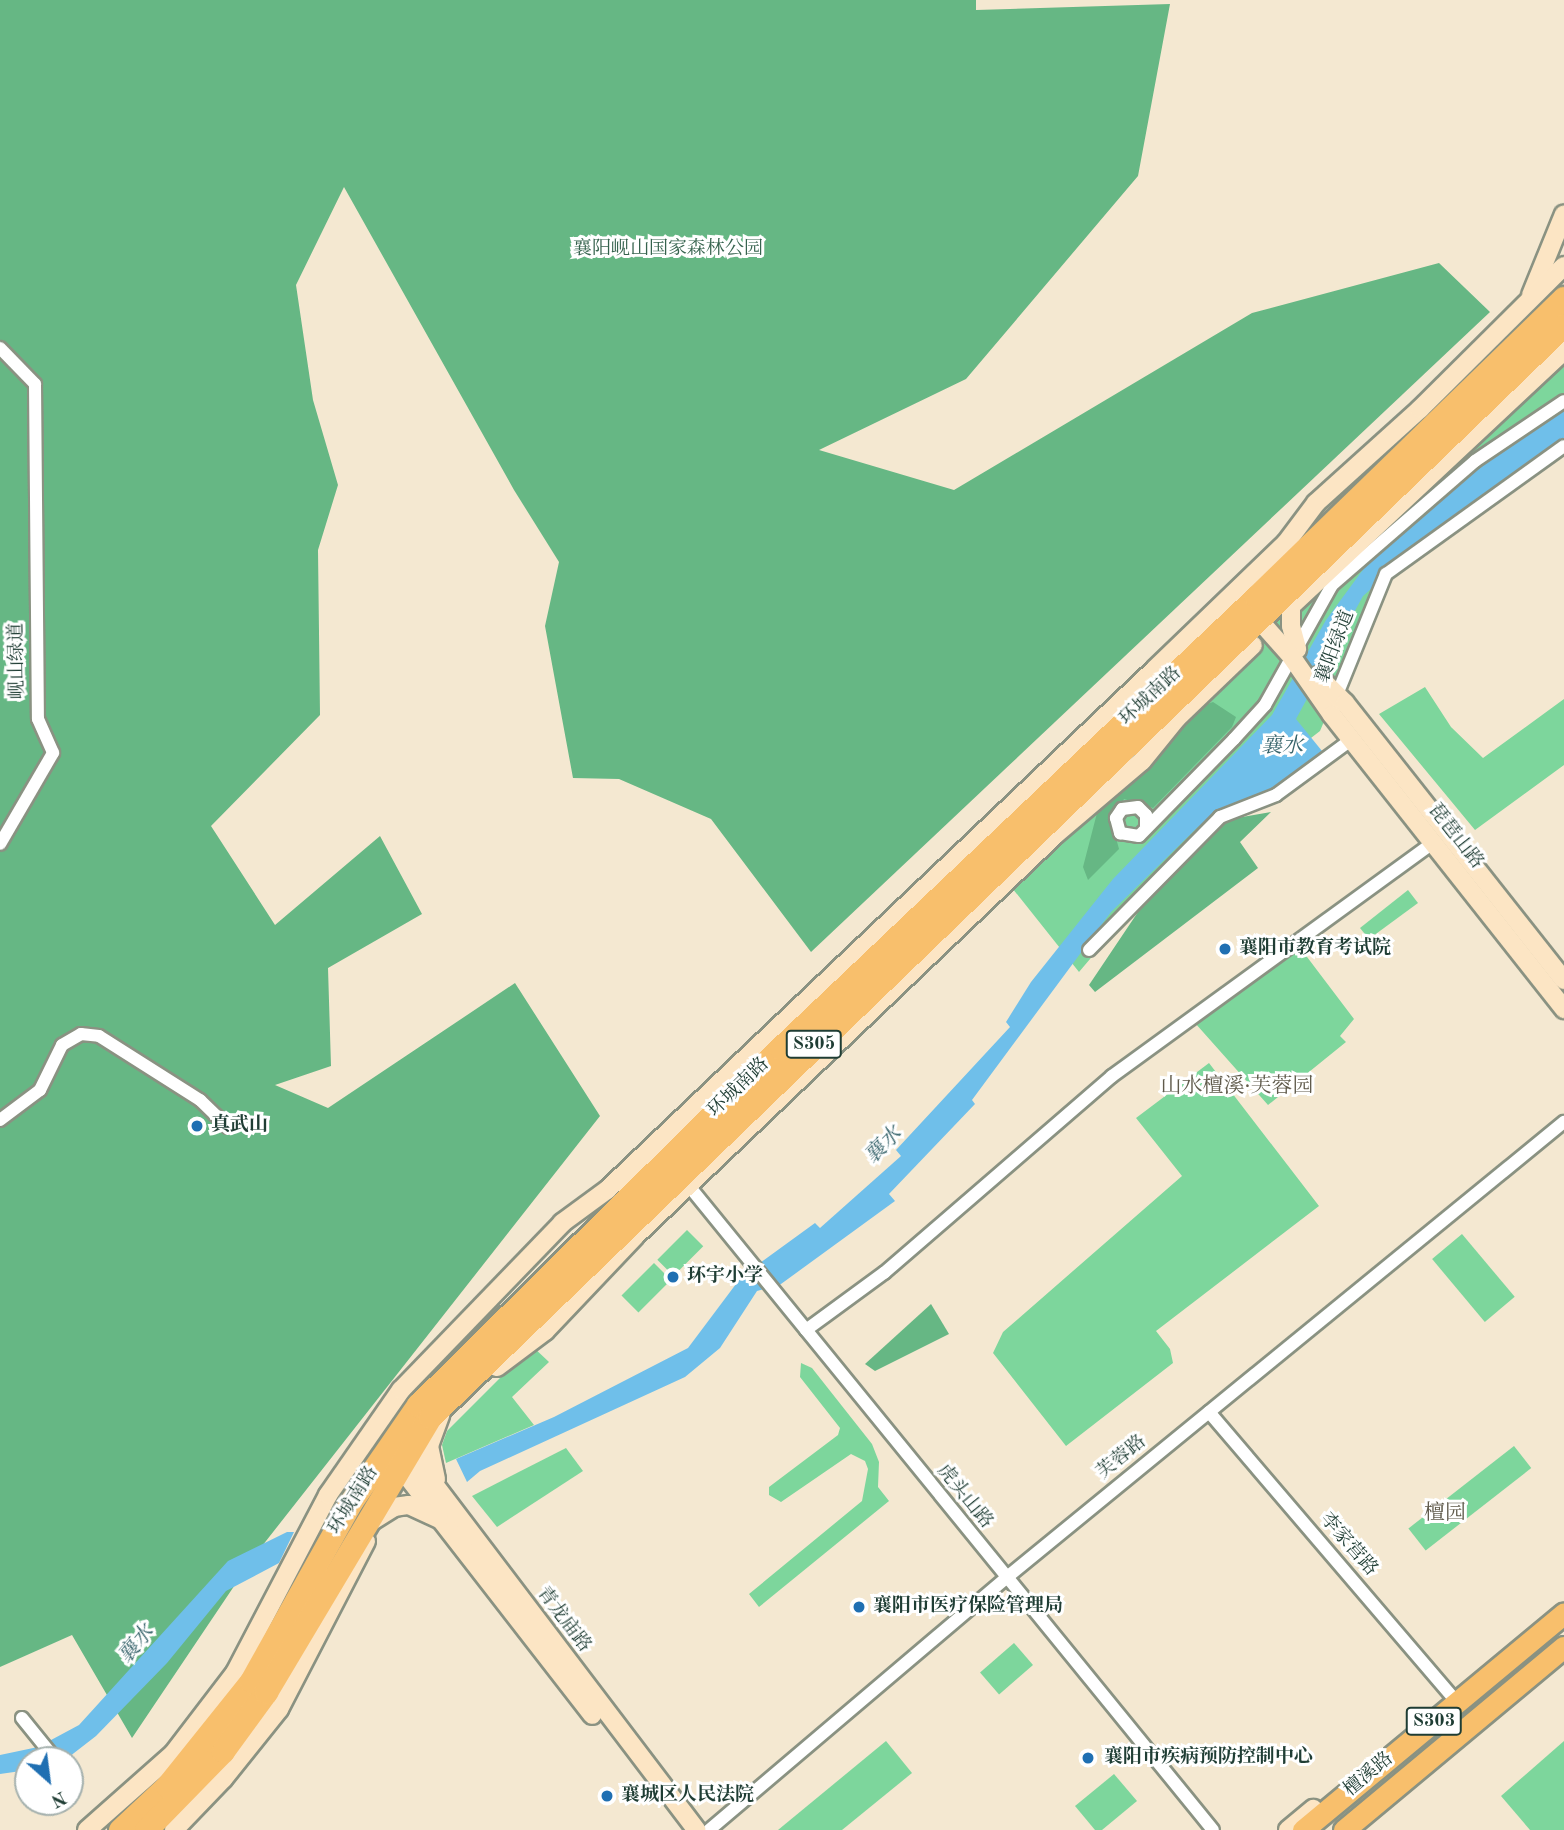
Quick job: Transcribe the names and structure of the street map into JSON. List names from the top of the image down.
{
  "streets": {
    "highway": ["环城南路", "S305"],
    "main road": ["S303", "檀溪路"],
    "street": [
      "襄阳绿道",
      "岘山绿道",
      "琵琶山路",
      "芙蓉路",
      "虎头山路",
      "李家营路",
      "青龙庙路"
    ]
  },
  "crossings": [
    ["襄阳绿道", "琵琶山路"],
    ["环城南路", "虎头山路"],
    ["环城南路", "青龙庙路"],
    ["芙蓉路", "虎头山路"],
    ["芙蓉路", "李家营路"],
    ["李家营路", "檀溪路"]
  ],
  "districts": ["山水檀溪·芙蓉园", "檀园"],
  "water": ["襄水"],
  "parks": ["襄阳岘山国家森林公园"],
  "places": [
    "襄阳市教育考试院",
    "真武山",
    "环宇小学",
    "襄阳市医疗保险管理局",
    "襄阳市疾病预防控制中心",
    "襄城区人民法院"
  ],
  "north": "bottom right"
}
